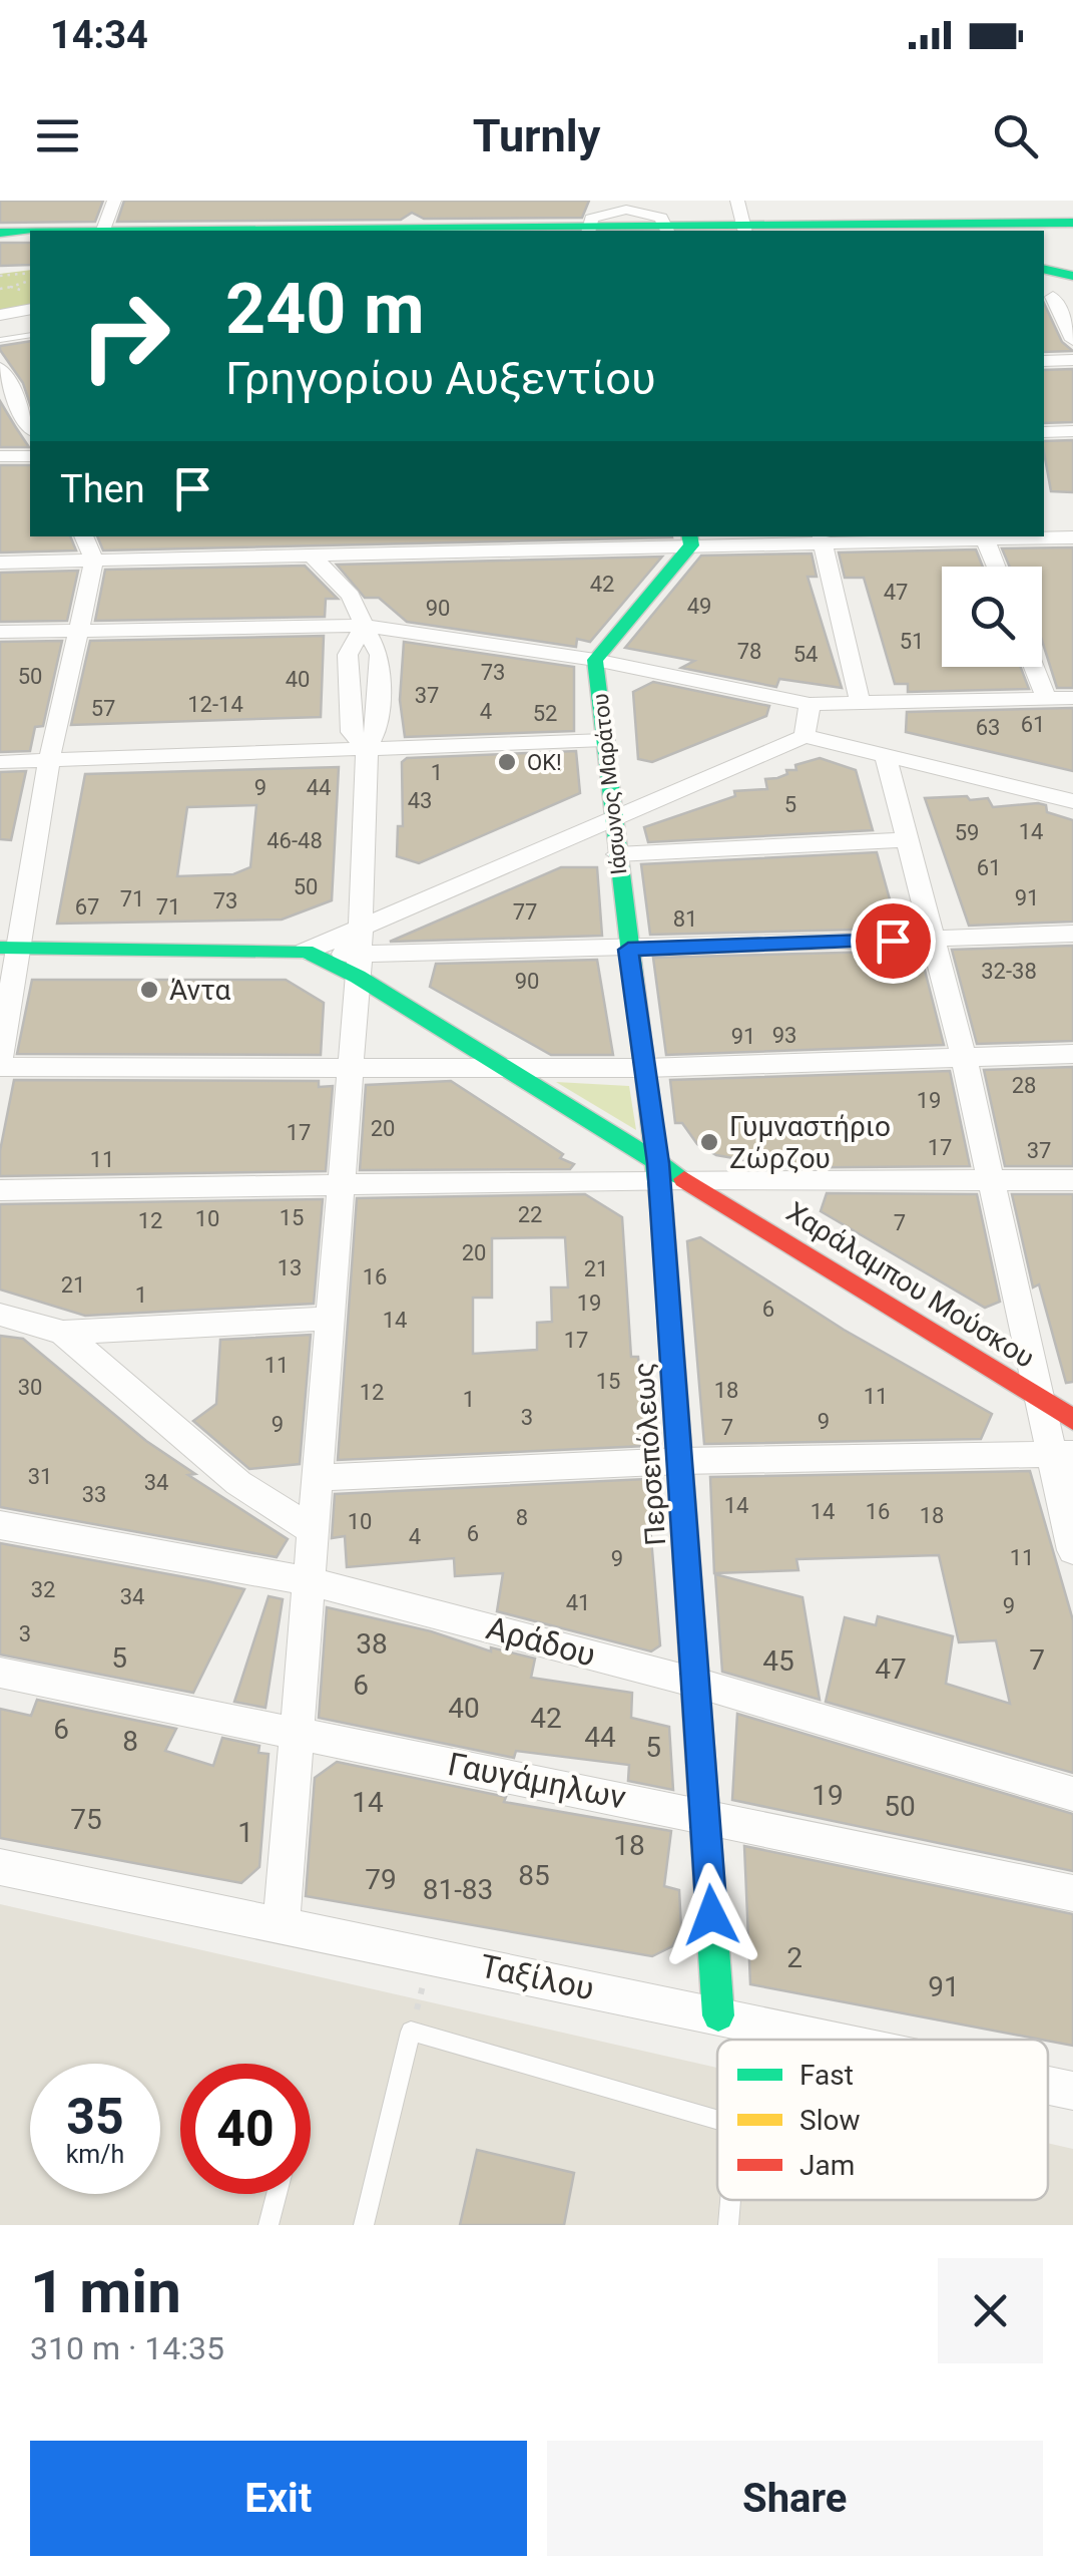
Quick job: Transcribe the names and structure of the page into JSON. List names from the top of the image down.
{
  "streets": {
    "street": [
      "Ιάσωνος Μαράτου",
      "Χαράλαμπου Μούσκου",
      "Περσεπόλεως",
      "Αράδου",
      "Γαυγάμηλων",
      "Ταξίλου"
    ]
  },
  "crossings": [
    ["Ιάσωνος Μαράτου", "Περσεπόλεως"],
    ["Χαράλαμπου Μούσκου", "Περσεπόλεως"],
    ["Περσεπόλεως", "Αράδου"],
    ["Περσεπόλεως", "Γαυγάμηλων"],
    ["Περσεπόλεως", "Ταξίλου"]
  ],
  "places": ["ΟΚ!", "Άντα", "Γυμναστήριο Ζώρζου"],
  "house_numbers": [
    "42",
    "47",
    "49",
    "90",
    "51",
    "78",
    "54",
    "73",
    "50",
    "40",
    "37",
    "12-14",
    "57",
    "4",
    "52",
    "61",
    "63",
    "1",
    "9",
    "44",
    "43",
    "5",
    "14",
    "59",
    "46-48",
    "61",
    "50",
    "91",
    "71",
    "73",
    "67",
    "71",
    "77",
    "81",
    "32-38",
    "90",
    "93",
    "91",
    "28",
    "19",
    "20",
    "17",
    "17",
    "37",
    "11",
    "22",
    "15",
    "10",
    "12",
    "7",
    "20",
    "13",
    "21",
    "16",
    "21",
    "1",
    "19",
    "6",
    "14",
    "17",
    "11",
    "15",
    "30",
    "18",
    "12",
    "11",
    "1",
    "3",
    "9",
    "9",
    "7",
    "31",
    "34",
    "33",
    "14",
    "14",
    "16",
    "18",
    "8",
    "10",
    "6",
    "4",
    "11",
    "9",
    "32",
    "34",
    "41",
    "9",
    "3",
    "38",
    "5",
    "7",
    "45",
    "47",
    "6",
    "40",
    "42",
    "6",
    "44",
    "8",
    "5",
    "19",
    "14",
    "50",
    "75",
    "1",
    "18",
    "85",
    "79",
    "81-83",
    "2",
    "91"
  ],
  "legend": ["Fast", "Slow", "Jam"],
  "page": {
    "status": "14:34",
    "header": "Turnly",
    "turn": ["240 m", "Γρηγορίου Αυξεντίου"],
    "then": "Then",
    "speed": "35 km/h",
    "limit": "40",
    "heading": ["1 min", "310 m · 14:35"],
    "buttons": ["Exit", "Share"]
  }
}
